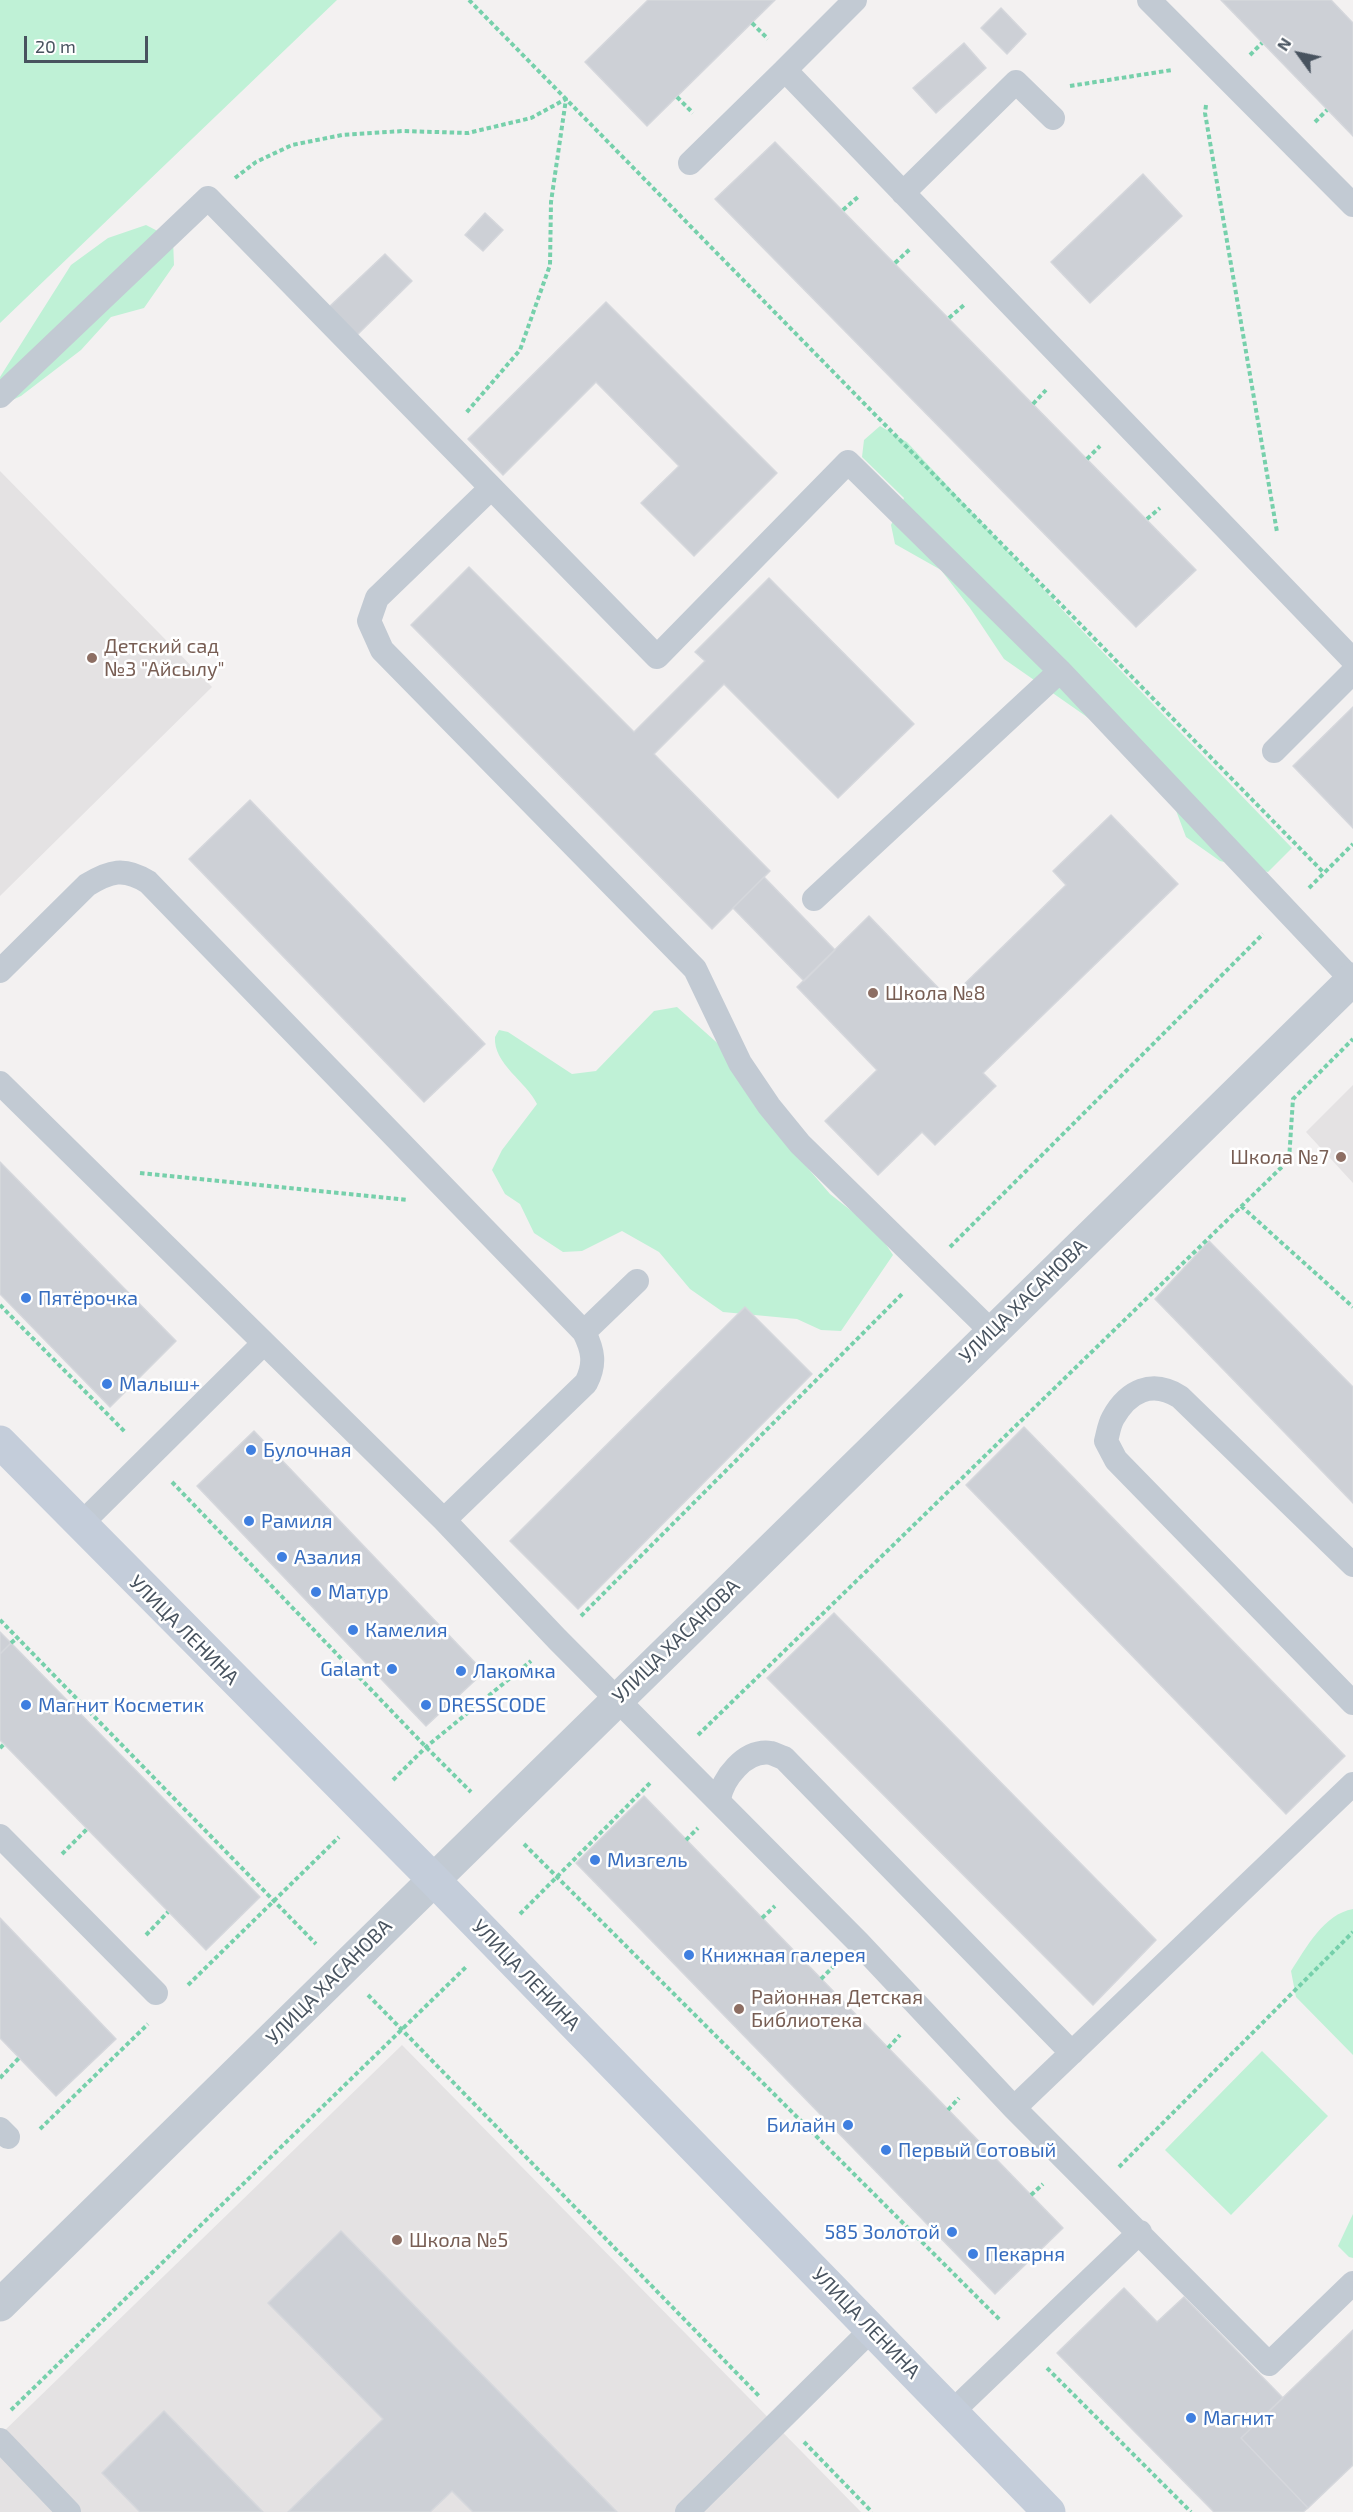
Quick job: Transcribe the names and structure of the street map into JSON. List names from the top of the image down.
{
  "streets": {
    "main road": ["УЛИЦА ЛЕНИНА"],
    "street": ["УЛИЦА ХАСАНОВА"]
  },
  "crossings": [
    ["УЛИЦА ХАСАНОВА", "УЛИЦА ЛЕНИНА"]
  ],
  "places": [
    "Детский сад №3 \"Айсылу\"",
    "Школа №8",
    "Школа №7",
    "Пятёрочка",
    "Малыш+",
    "Булочная",
    "Рамиля",
    "Азалия",
    "Матур",
    "Камелия",
    "Galant",
    "Лакомка",
    "Магнит Косметик",
    "DRESSCODE",
    "Мизгель",
    "Книжная галерея",
    "Районная Детская Библиотека",
    "Билайн",
    "Первый Сотовый",
    "585 Золотой",
    "Школа №5",
    "Пекарня",
    "Магнит"
  ],
  "scale_bar": "20 m",
  "north": "top left"
}
